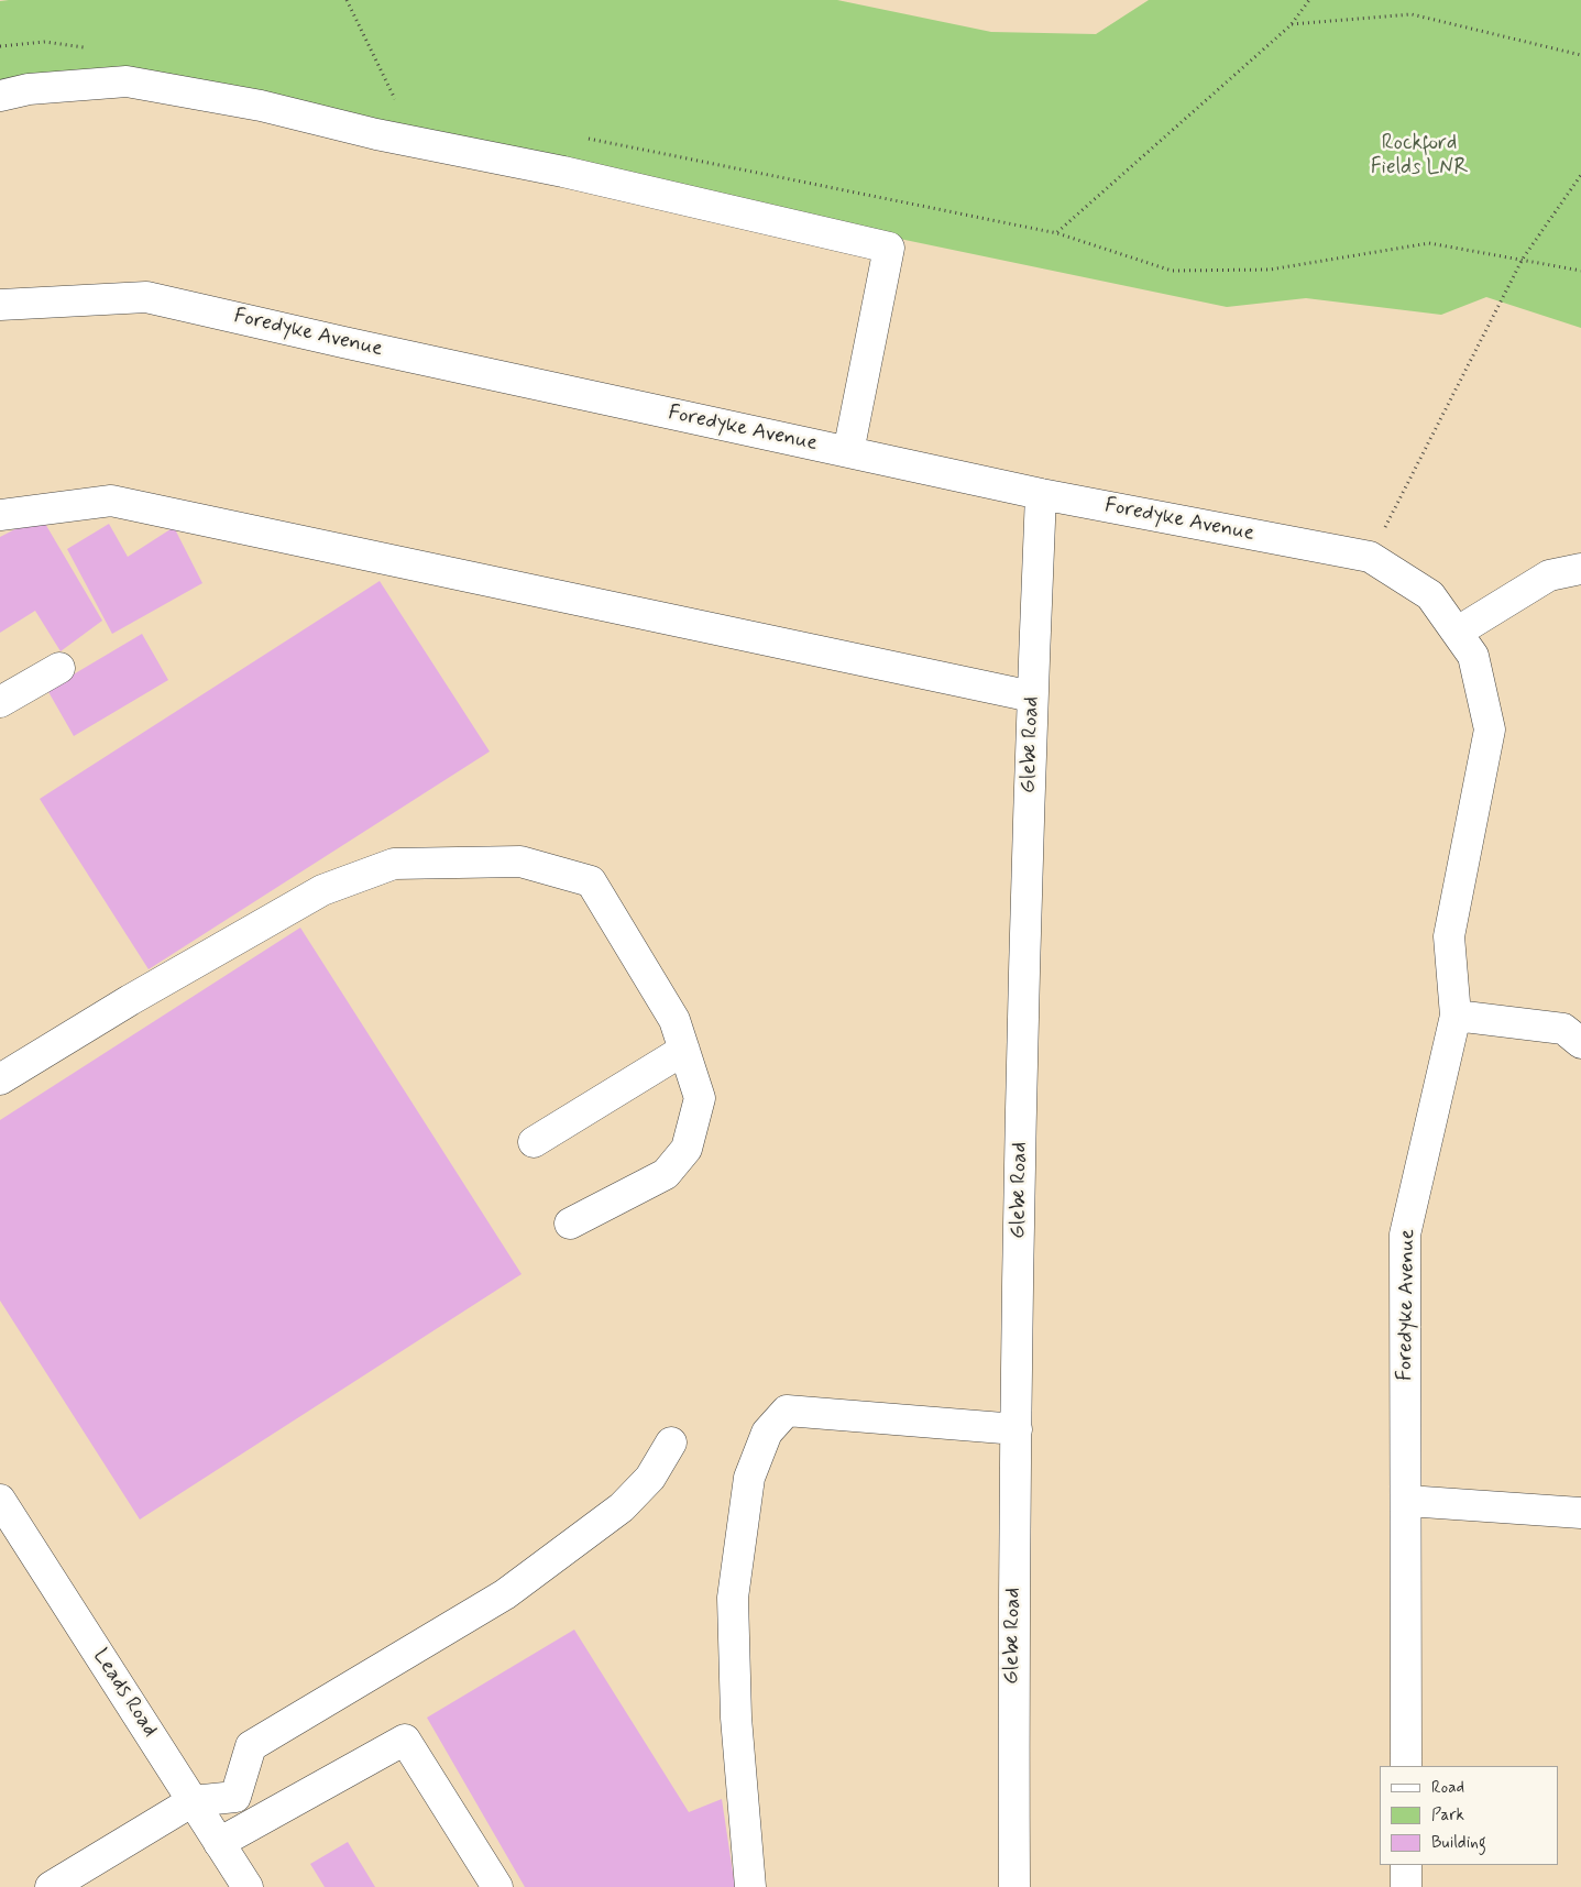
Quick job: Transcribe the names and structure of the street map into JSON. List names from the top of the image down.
{
  "streets": {
    "street": ["Foredyke Avenue", "Glebe Road", "Leads Road"]
  },
  "crossings": [
    ["Foredyke Avenue", "Glebe Road"]
  ],
  "parks": ["Rockford Fields LNR"],
  "legend": ["Road", "Park", "Building"]
}
